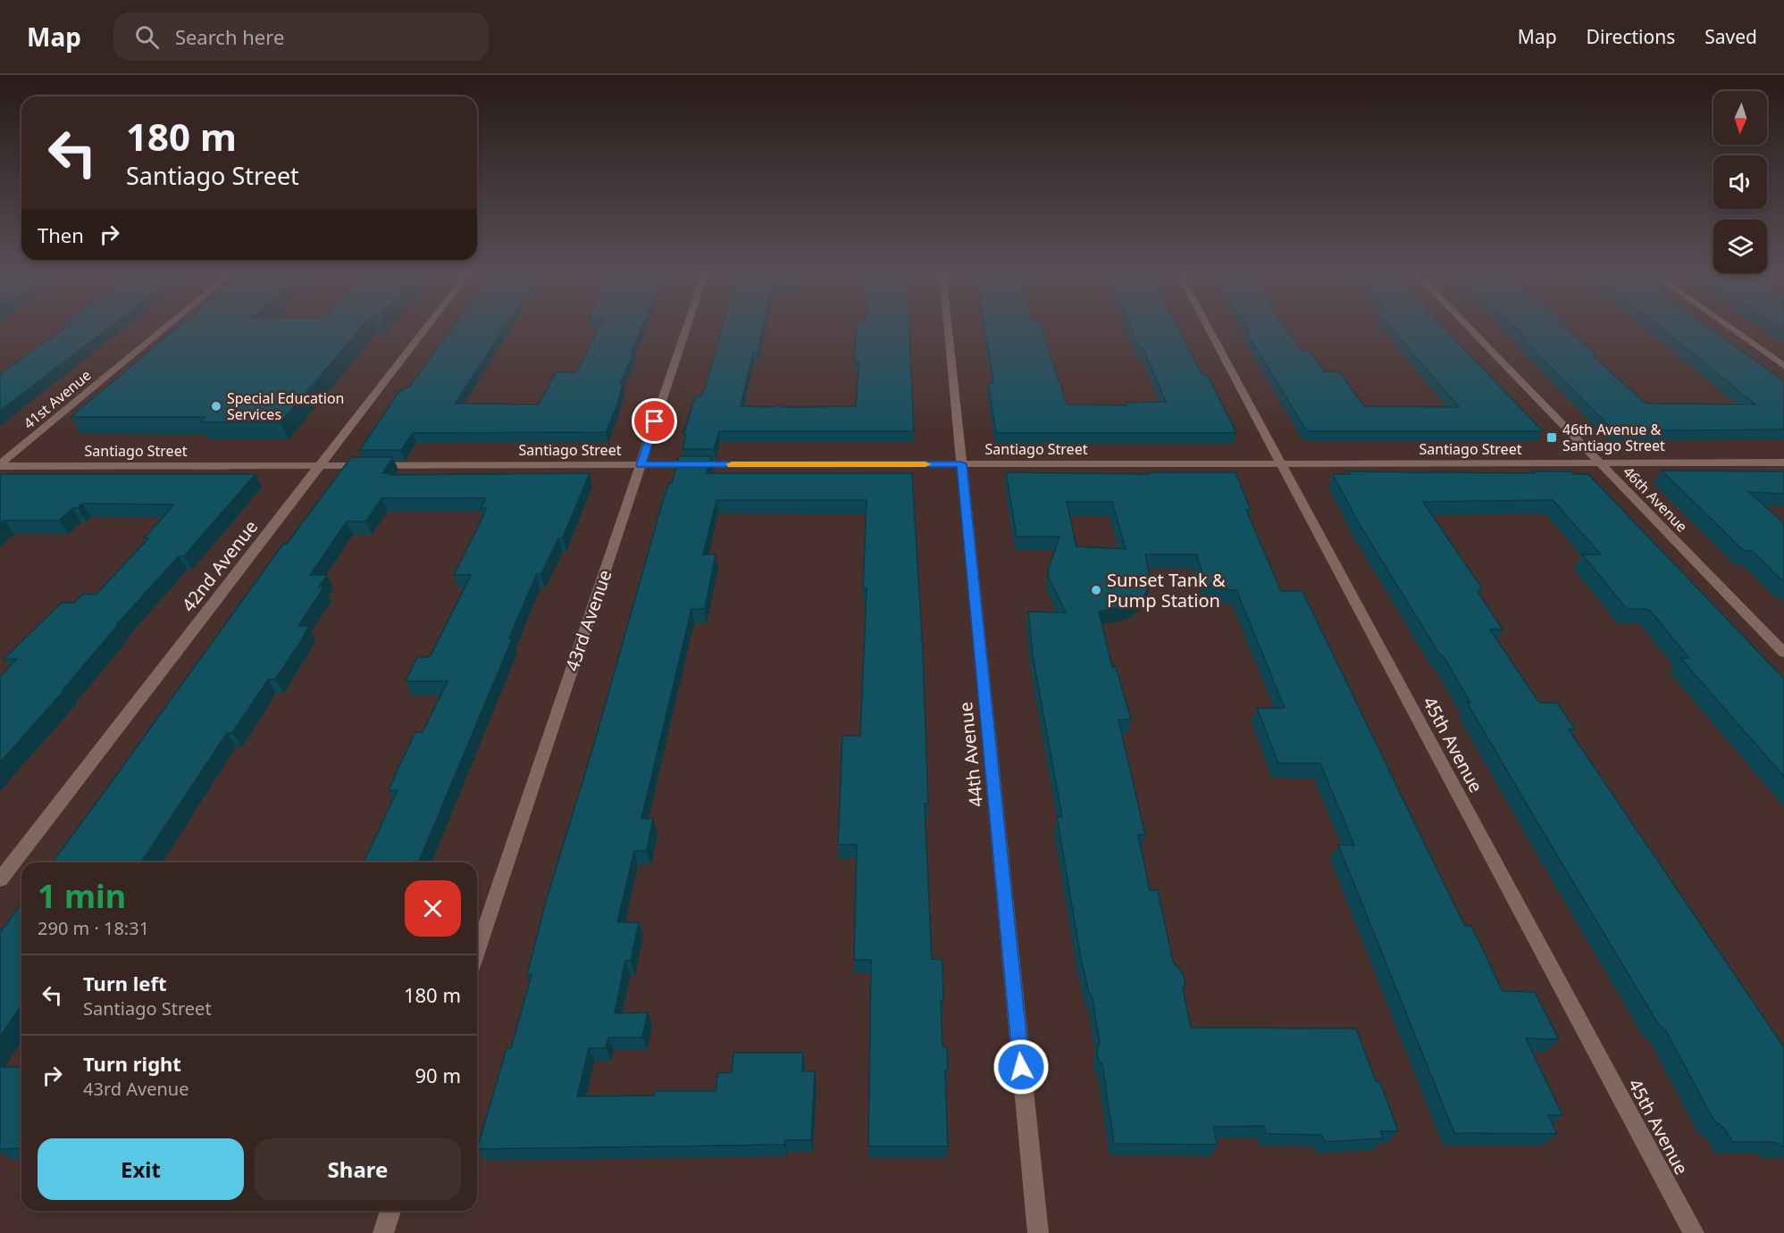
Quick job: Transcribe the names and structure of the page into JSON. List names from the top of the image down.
{
  "streets": {
    "street": [
      "41st Avenue",
      "Santiago Street",
      "46th Avenue",
      "42nd Avenue",
      "43rd Avenue",
      "45th Avenue",
      "44th Avenue"
    ]
  },
  "crossings": [
    ["41st Avenue", "Santiago Street"],
    ["Santiago Street", "46th Avenue"],
    ["Santiago Street", "42nd Avenue"],
    ["Santiago Street", "43rd Avenue"],
    ["Santiago Street", "45th Avenue"],
    ["Santiago Street", "44th Avenue"]
  ],
  "places": {
    "other": ["Special Education Services", "Sunset Tank & Pump Station"],
    "transit": ["46th Avenue & Santiago Street"]
  },
  "north": "bottom",
  "page": {
    "header": "Map",
    "search": "Search here",
    "nav": ["Map", "Directions", "Saved"],
    "turn": ["180 m", "Santiago Street"],
    "then": "Then",
    "heading": ["1 min", "290 m · 18:31"],
    "list": [
      {
        "name": "Turn left",
        "note": "Santiago Street",
        "value": "180 m"
      },
      {
        "name": "Turn right",
        "note": "43rd Avenue",
        "value": "90 m"
      }
    ],
    "buttons": ["Exit", "Share"]
  }
}
